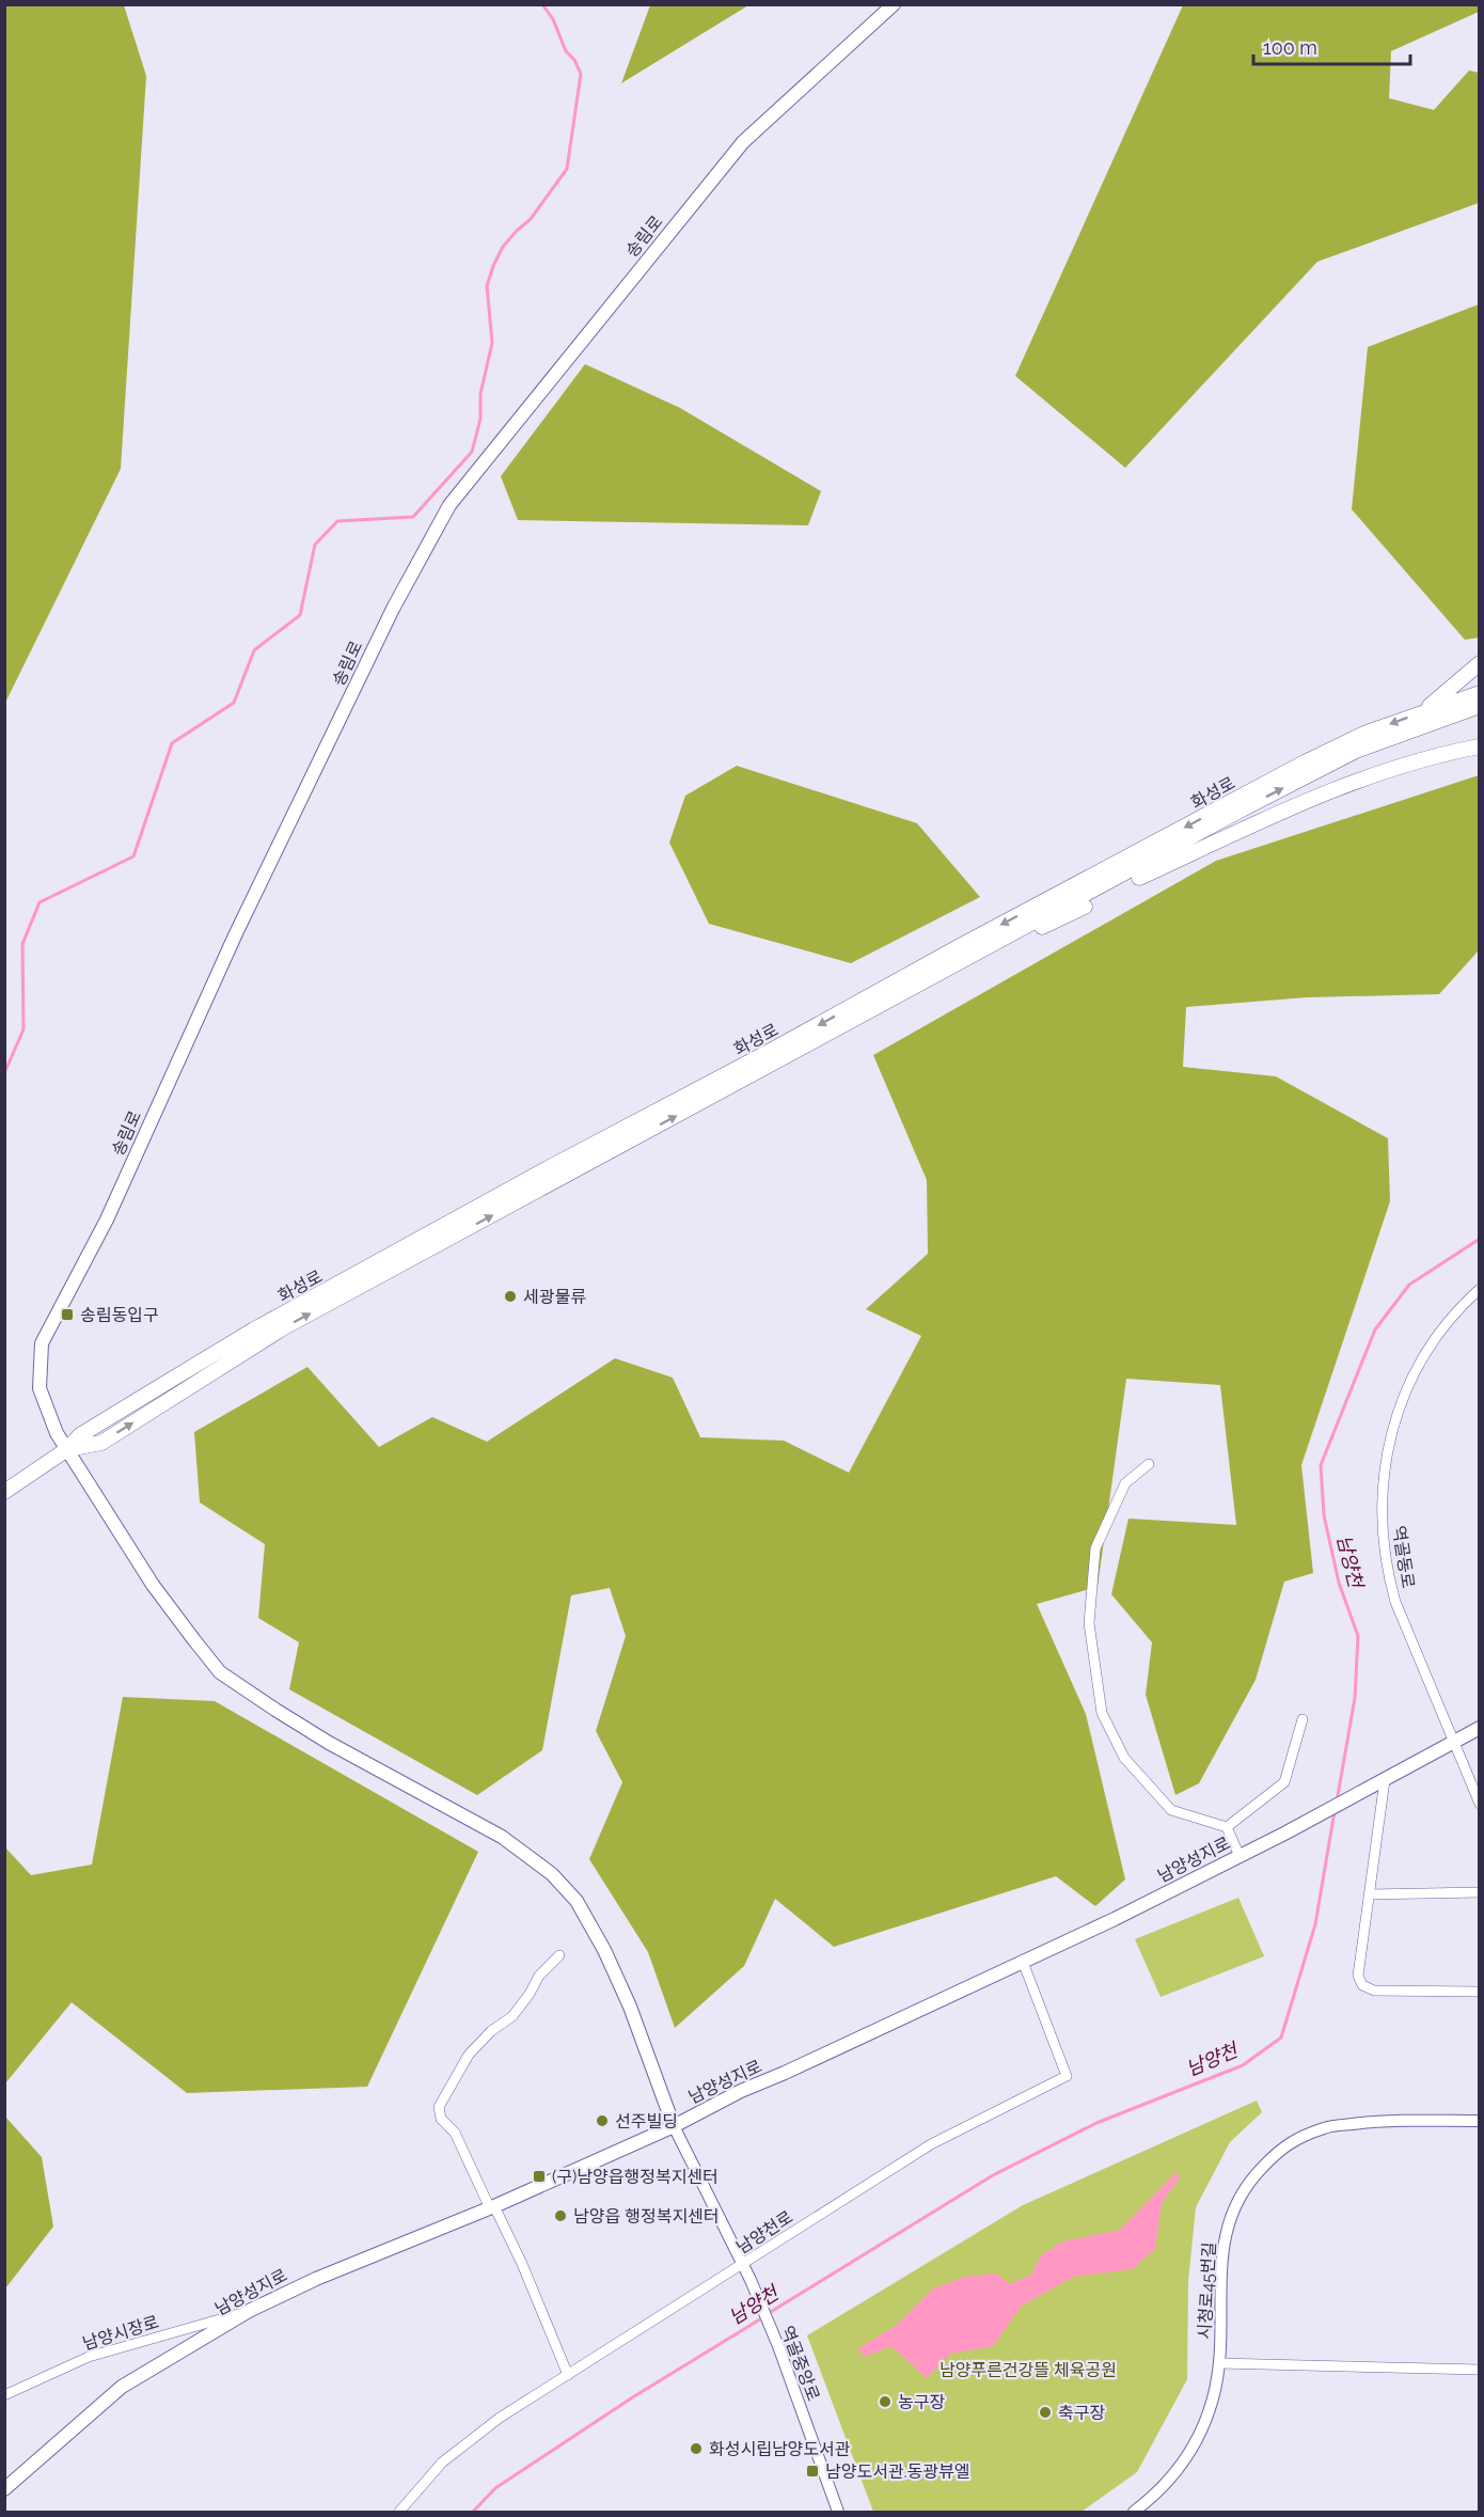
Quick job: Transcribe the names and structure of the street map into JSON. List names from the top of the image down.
{
  "streets": {
    "main road": ["송림로", "화성로", "남양성지로"],
    "street": [
      "역골동로",
      "남양천로",
      "시청로45번길",
      "남양시장로",
      "역골중앙로"
    ]
  },
  "crossings": [
    ["송림로", "화성로"],
    ["송림로", "남양성지로"],
    ["송림로", "역골중앙로"],
    ["역골동로", "남양성지로"],
    ["남양성지로", "남양천로"],
    ["남양성지로", "남양시장로"],
    ["남양성지로", "역골중앙로"],
    ["남양천로", "역골중앙로"]
  ],
  "water": ["남양천"],
  "parks": ["남양푸른건강뜰 체육공원"],
  "places": {
    "other": [
      "세광물류",
      "선주빌딩",
      "남양읍 행정복지센터",
      "농구장",
      "축구장",
      "화성시립남양도서관"
    ],
    "transit": ["송림동입구", "(구)남양읍행정복지센터", "남양도서관.동광뷰엘"]
  },
  "scale_bar": "100 m"
}
